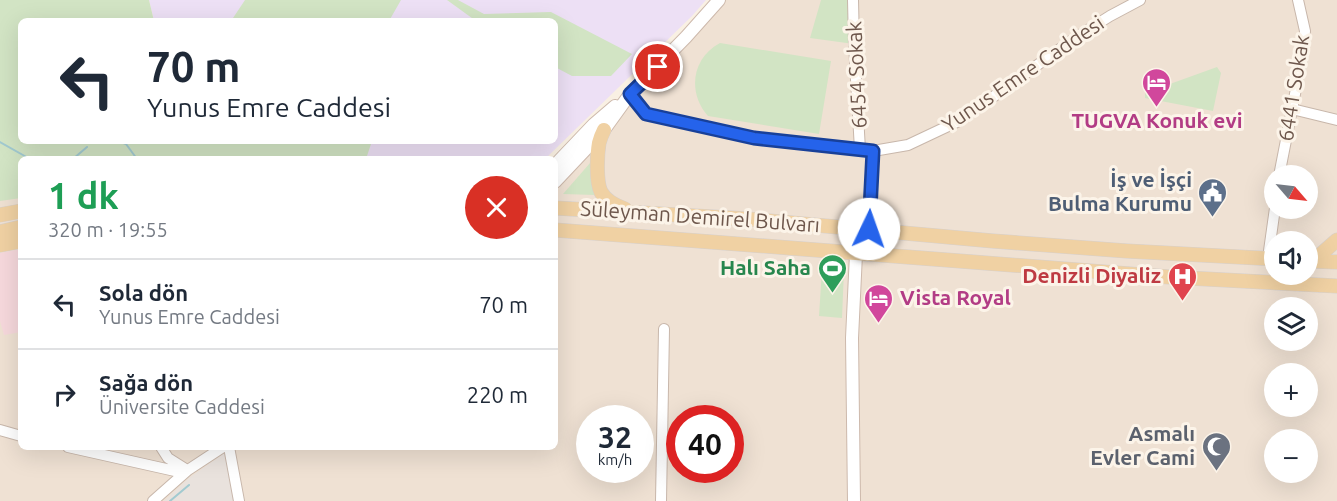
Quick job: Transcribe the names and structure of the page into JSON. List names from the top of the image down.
{
  "streets": {
    "main road": ["Süleyman Demirel Bulvarı"],
    "street": ["Yunus Emre Caddesi", "6454 Sokak", "6441 Sokak"]
  },
  "crossings": [
    ["Yunus Emre Caddesi", "6454 Sokak"],
    ["6454 Sokak", "Süleyman Demirel Bulvarı"]
  ],
  "places": {
    "hotel": ["TUGVA Konuk evi", "Vista Royal"],
    "public building": ["İş ve İşçi Bulma Kurumu"],
    "sports": ["Halı Saha"],
    "hospital": ["Denizli Diyaliz"],
    "mosque": ["Asmalı Evler Cami"]
  },
  "north": "bottom right",
  "page": {
    "turn": ["70 m", "Yunus Emre Caddesi"],
    "heading": ["1 dk", "320 m · 19:55"],
    "map_buttons": ["+", "−"],
    "list": [
      {
        "name": "Sola dön",
        "note": "Yunus Emre Caddesi",
        "value": "70 m"
      },
      {
        "name": "Sağa dön",
        "note": "Üniversite Caddesi",
        "value": "220 m"
      }
    ],
    "speed": "32 km/h",
    "limit": "40"
  }
}
